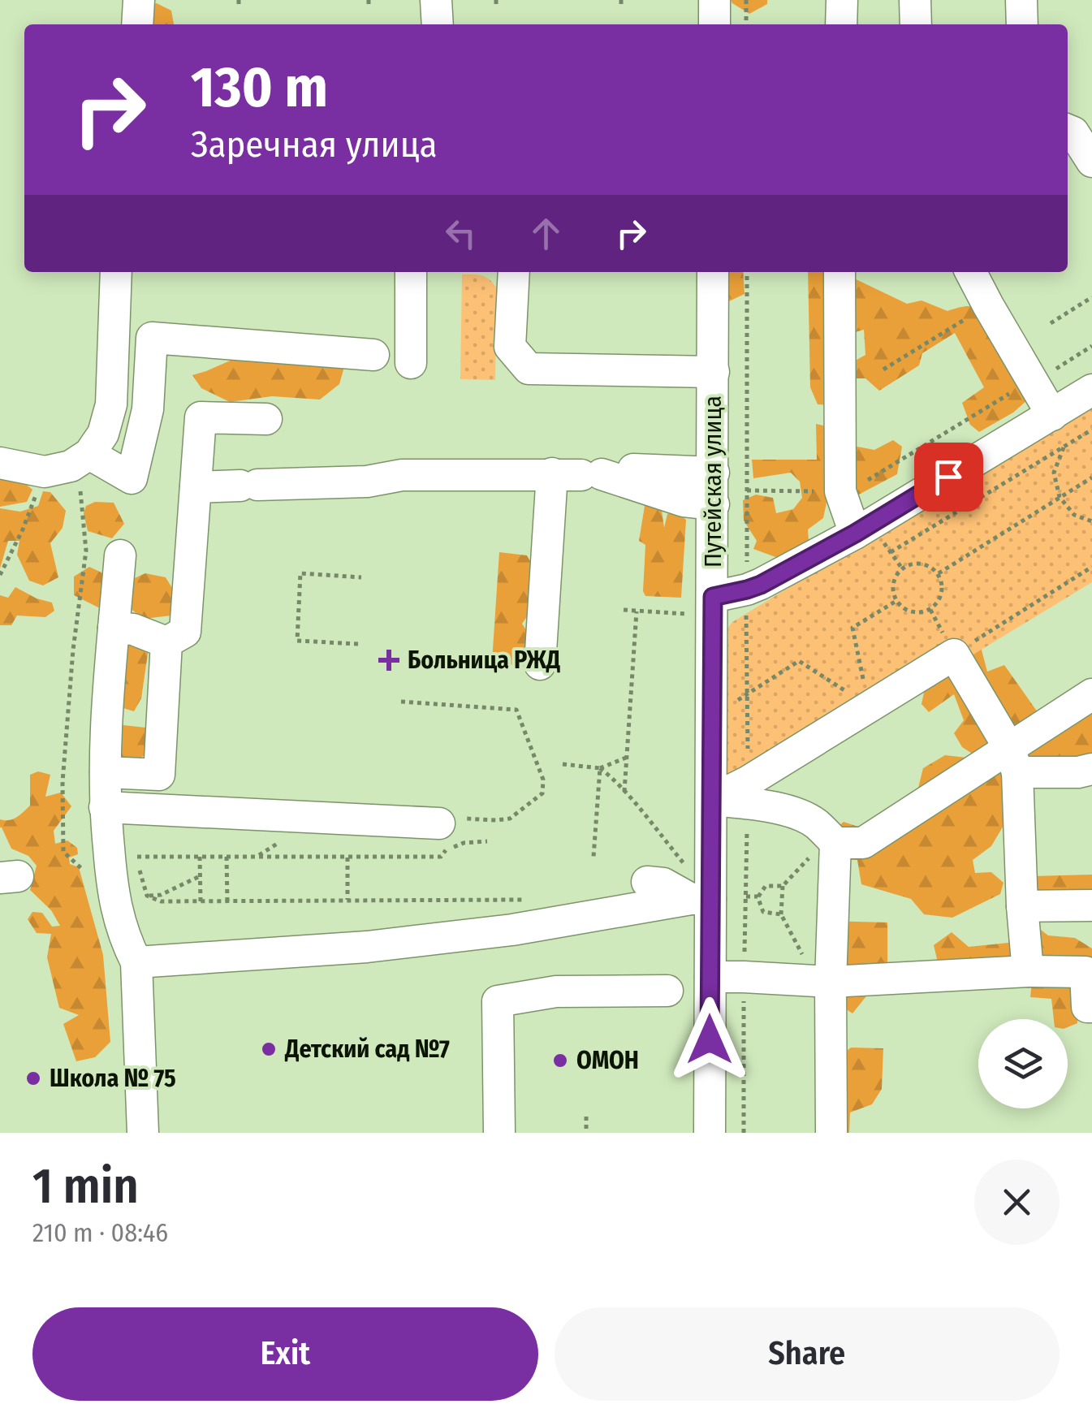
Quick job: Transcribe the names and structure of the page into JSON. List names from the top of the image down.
{
  "streets": {
    "street": ["Путейская улица"]
  },
  "places": {
    "health": ["Больница РЖД"],
    "other": ["Детский сад №7", "ОМОН", "Школа № 75"]
  },
  "page": {
    "turn": ["130 m", "Заречная улица"],
    "heading": ["1 min", "210 m · 08:46"],
    "buttons": ["Exit", "Share"]
  }
}
